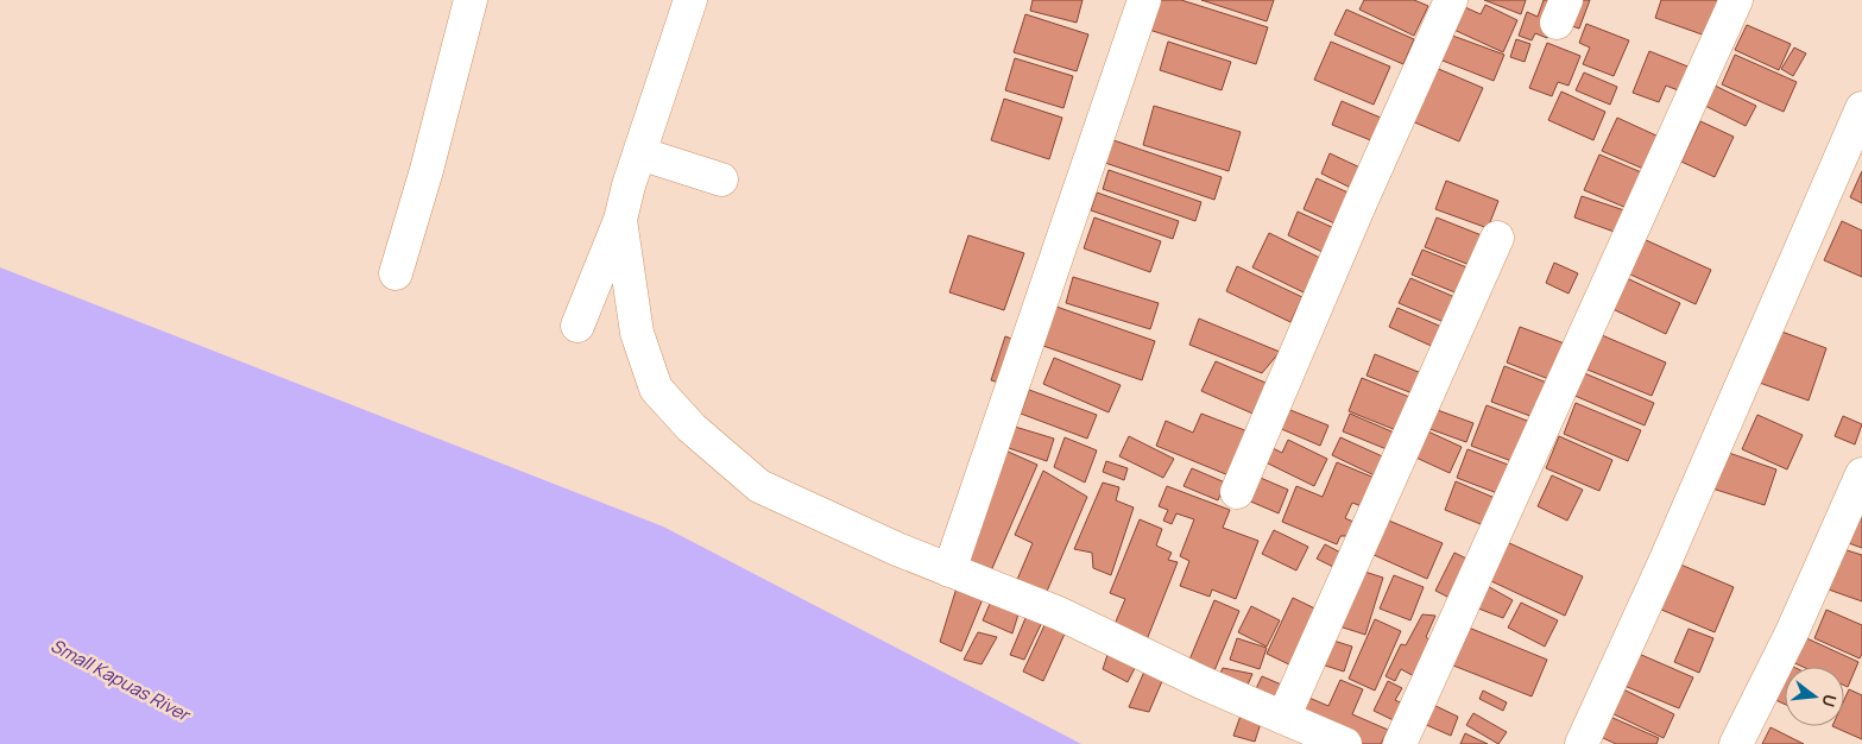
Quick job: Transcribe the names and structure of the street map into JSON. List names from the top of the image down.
{
  "water": ["Small Kapuas River"],
  "north": "right"
}
